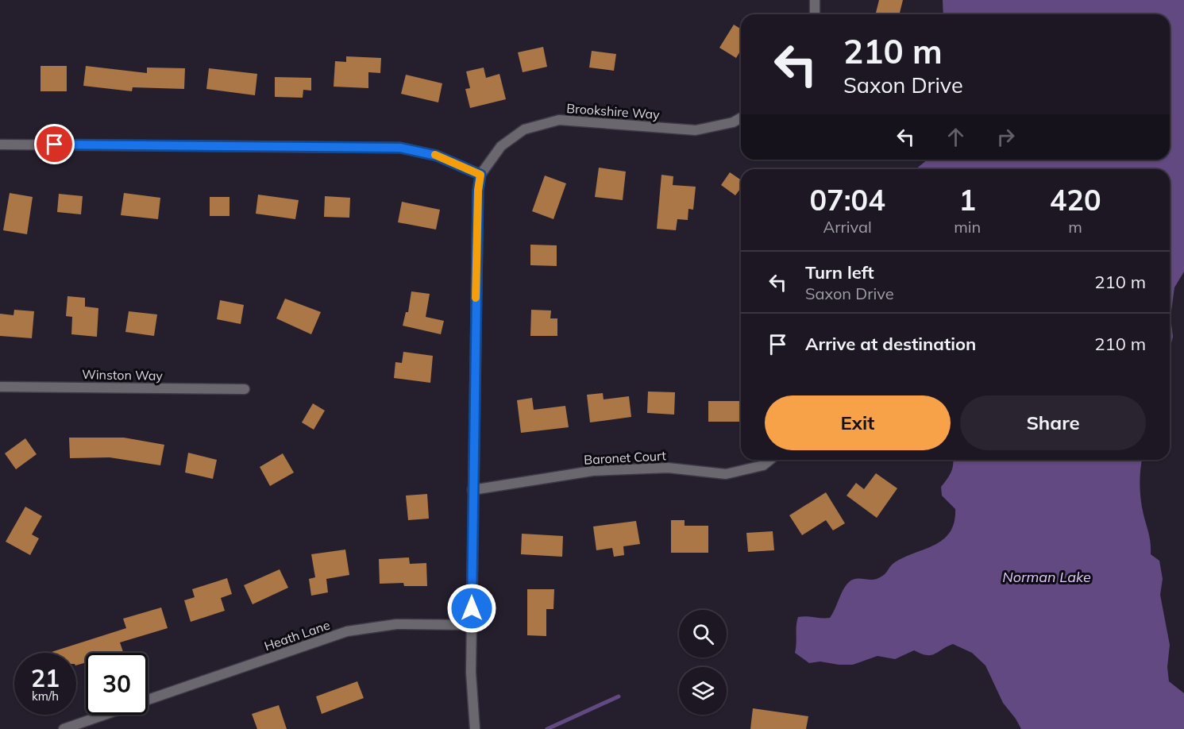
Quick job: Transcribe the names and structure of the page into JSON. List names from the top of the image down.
{
  "streets": {
    "street": [
      "Brookshire Way",
      "Winston Way",
      "Baronet Court",
      "Heath Lane"
    ]
  },
  "crossings": [
    ["Brookshire Way", "Baronet Court"],
    ["Brookshire Way", "Heath Lane"]
  ],
  "water": ["Norman Lake"],
  "page": {
    "turn": ["210 m", "Saxon Drive"],
    "eta": [
      "07:04",
      "Arrival",
      "1",
      "min",
      "420",
      "m"
    ],
    "list": [
      {
        "name": "Turn left",
        "note": "Saxon Drive",
        "value": "210 m"
      },
      {
        "name": "Arrive at destination",
        "value": "210 m"
      }
    ],
    "buttons": ["Exit", "Share"],
    "speed": "21 km/h",
    "limit": "30"
  }
}
